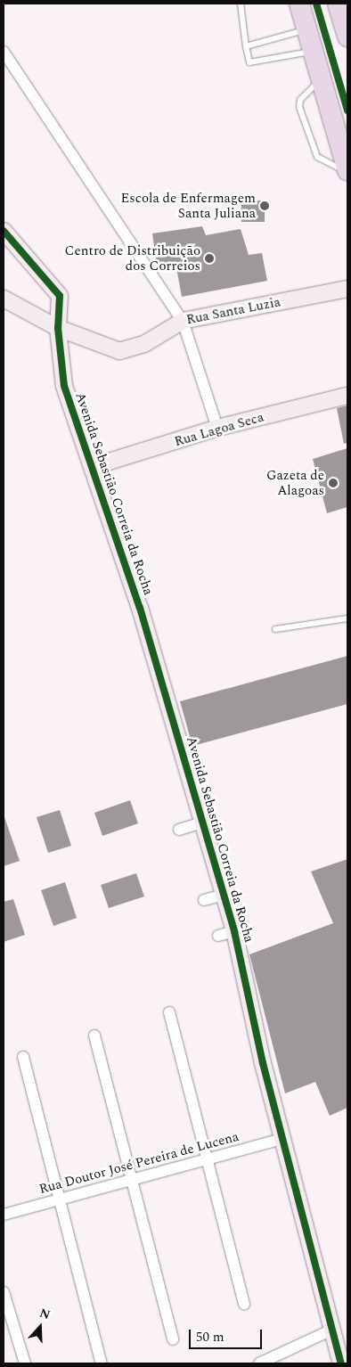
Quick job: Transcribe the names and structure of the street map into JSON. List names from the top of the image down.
{
  "streets": {
    "street": [
      "Rua Santa Luzia",
      "Rua Lagoa Seca",
      "Avenida Sebastião Correia da Rocha",
      "Rua Doutor José Pereira de Lucena"
    ]
  },
  "crossings": [
    ["Rua Santa Luzia", "Avenida Sebastião Correia da Rocha"],
    ["Rua Lagoa Seca", "Avenida Sebastião Correia da Rocha"],
    ["Avenida Sebastião Correia da Rocha", "Rua Doutor José Pereira de Lucena"]
  ],
  "places": ["Escola de Enfermagem Santa Juliana", "Centro de Distribuição dos Correios", "Gazeta de Alagoas"],
  "scale_bar": "50 m",
  "north": "top"
}
